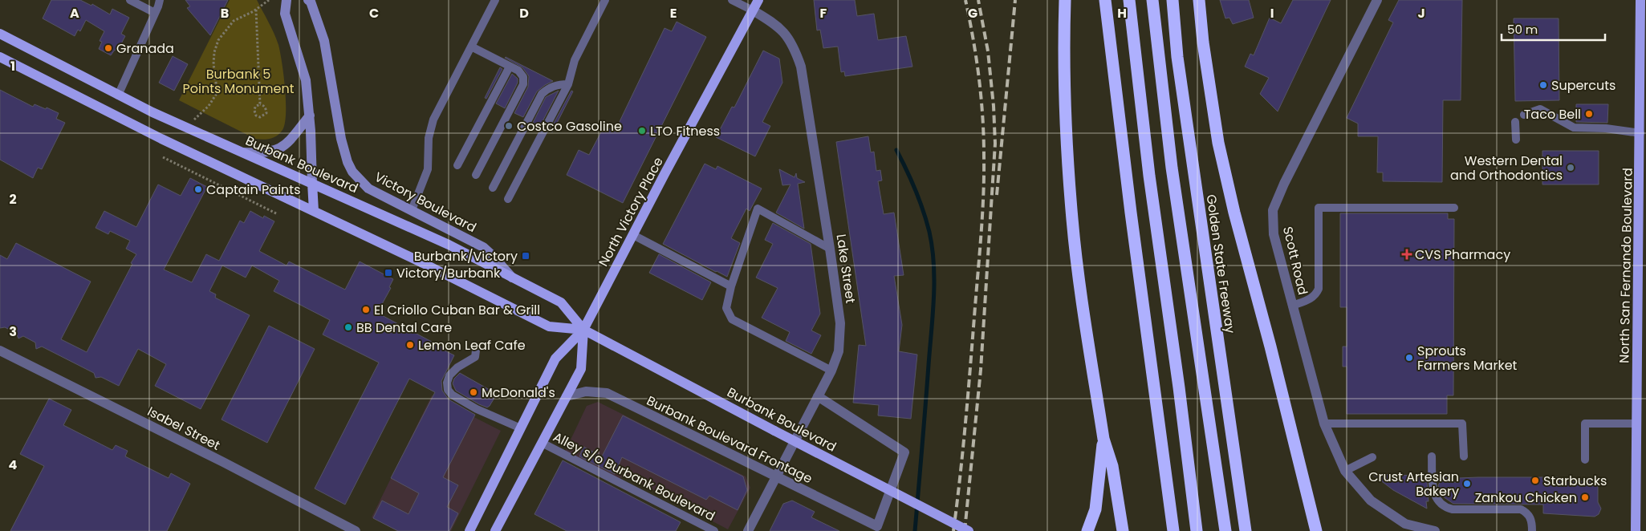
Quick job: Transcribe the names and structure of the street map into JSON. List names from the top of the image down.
{
  "streets": {
    "highway": ["Golden State Freeway"],
    "main road": [
      "Burbank Boulevard",
      "Victory Boulevard",
      "North Victory Place",
      "North San Fernando Boulevard"
    ],
    "street": [
      "Scott Road",
      "Lake Street",
      "Isabel Street",
      "Burbank Boulevard Frontage"
    ],
    "lane": ["Alley s/o Burbank Boulevard"]
  },
  "crossings": [
    ["Burbank Boulevard", "Victory Boulevard"],
    ["Burbank Boulevard", "North Victory Place"],
    ["North Victory Place", "Lake Street"],
    ["Lake Street", "Burbank Boulevard Frontage"]
  ],
  "parks": ["Burbank 5 Points Monument"],
  "places": {
    "other": [
      "Granada",
      "Supercuts",
      "Taco Bell",
      "Costco Gasoline",
      "LTO Fitness",
      "Western Dental and Orthodontics",
      "Captain Paints",
      "El Criollo Cuban Bar & Grill",
      "BB Dental Care",
      "Lemon Leaf Cafe",
      "Sprouts Farmers Market",
      "McDonald's",
      "Starbucks",
      "Crust Artesian Bakery",
      "Zankou Chicken"
    ],
    "health": ["CVS Pharmacy"],
    "transit": ["Burbank/Victory", "Victory/Burbank"]
  },
  "scale_bar": "50 m",
  "grid": {
    "columns": [
      "A",
      "B",
      "C",
      "D",
      "E",
      "F",
      "G",
      "H",
      "I",
      "J"
    ],
    "rows": [
      "1",
      "2",
      "3",
      "4"
    ]
  }
}
